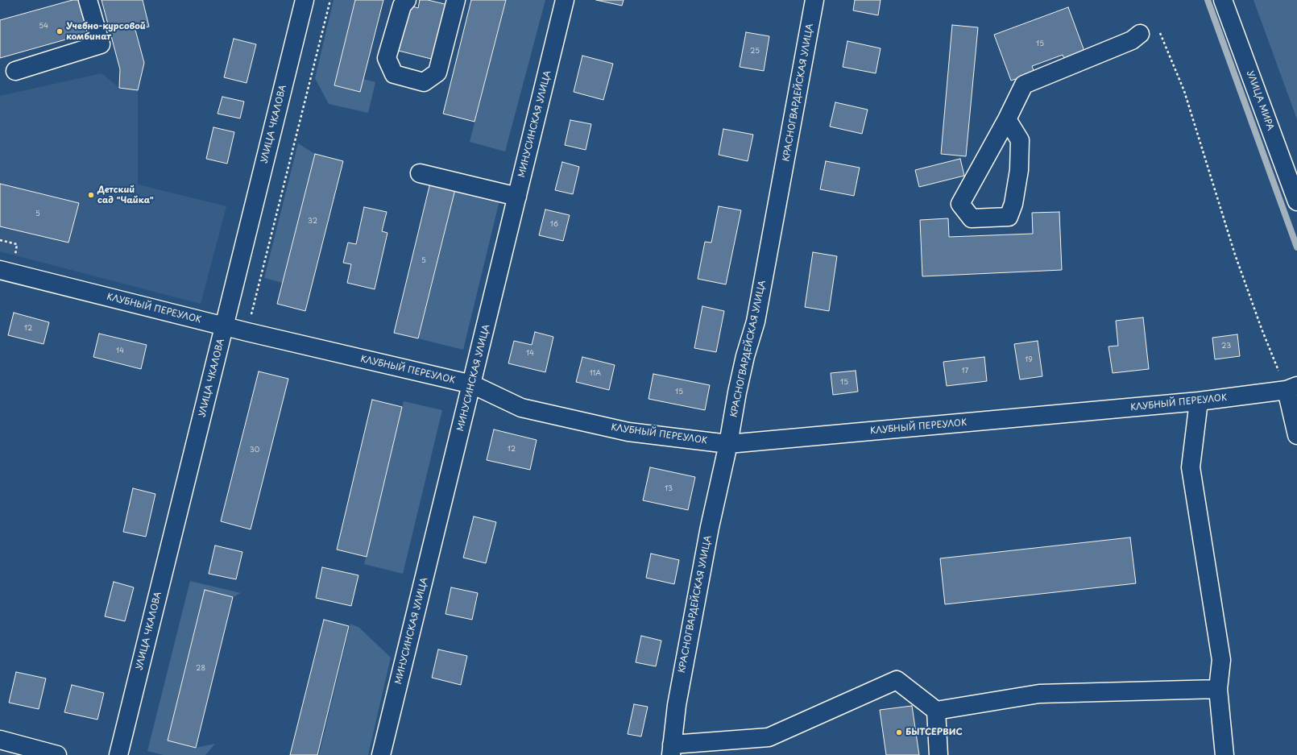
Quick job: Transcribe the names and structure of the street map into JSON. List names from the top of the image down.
{
  "streets": {
    "street": [
      "КРАСНОГВАРДЕЙСКАЯ УЛИЦА",
      "УЛИЦА МИРА",
      "УЛИЦА ЧКАЛОВА",
      "МИНУСИНСКАЯ УЛИЦА",
      "КЛУБНЫЙ ПЕРЕУЛОК"
    ]
  },
  "crossings": [
    ["КРАСНОГВАРДЕЙСКАЯ УЛИЦА", "КЛУБНЫЙ ПЕРЕУЛОК"],
    ["УЛИЦА ЧКАЛОВА", "КЛУБНЫЙ ПЕРЕУЛОК"],
    ["МИНУСИНСКАЯ УЛИЦА", "КЛУБНЫЙ ПЕРЕУЛОК"]
  ],
  "places": ["Учебно-курсовой комбинат", "Детский сад \"Чайка\"", "БЫТСЕРВИС"],
  "house_numbers": [
    "54",
    "15",
    "25",
    "5",
    "32",
    "16",
    "5",
    "12",
    "23",
    "14",
    "14",
    "19",
    "17",
    "11А",
    "15",
    "15",
    "12",
    "30",
    "13",
    "28"
  ]
}
